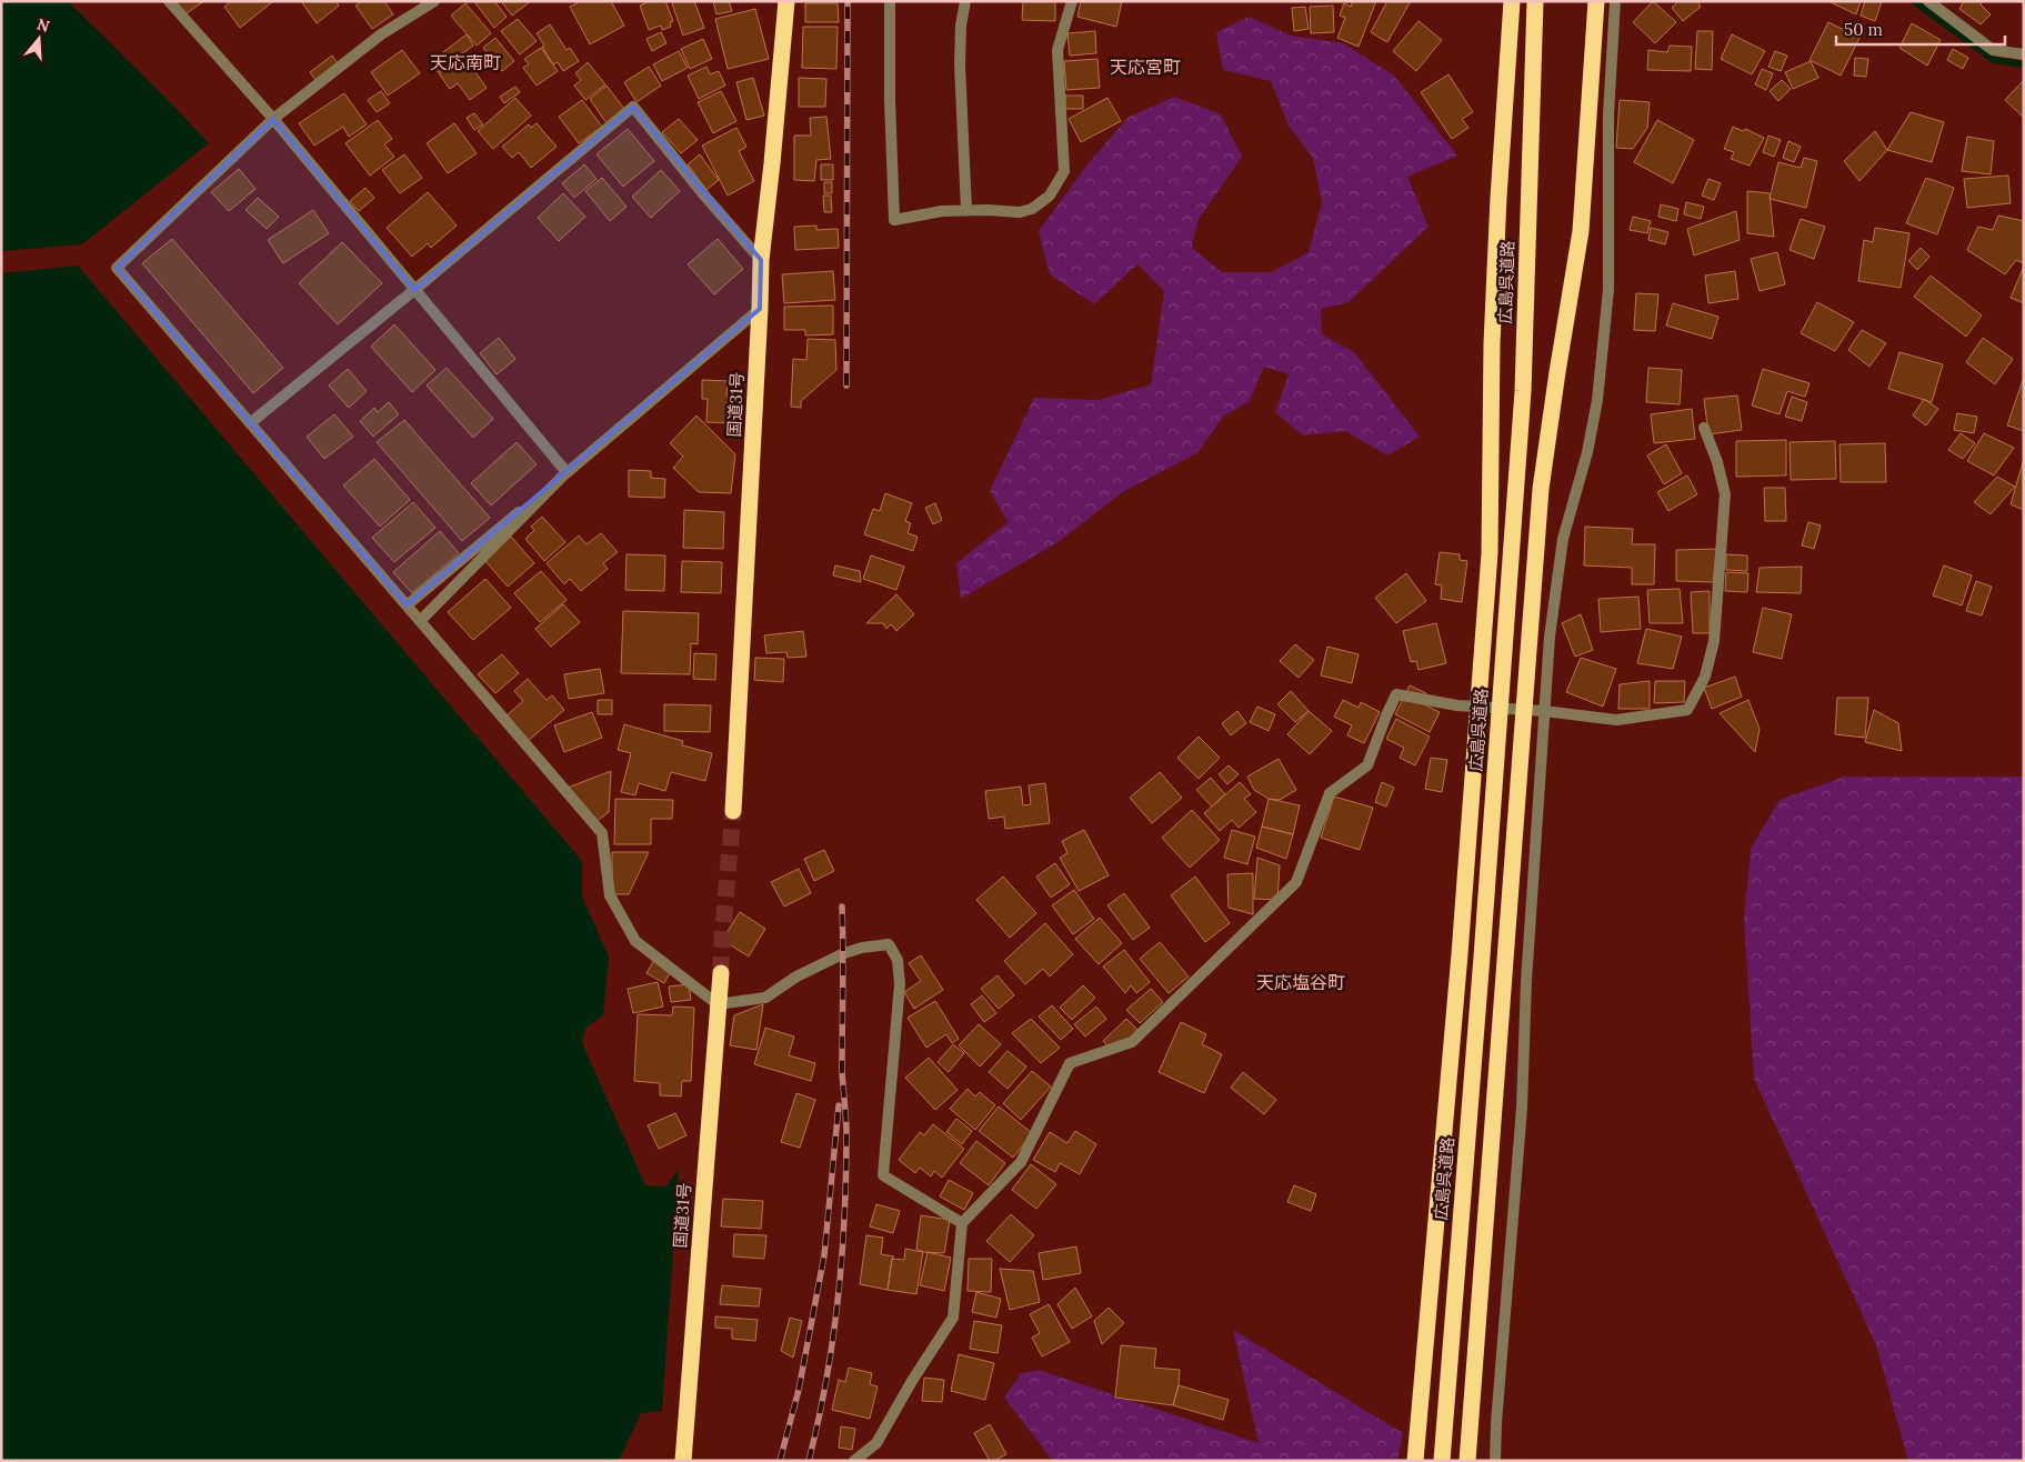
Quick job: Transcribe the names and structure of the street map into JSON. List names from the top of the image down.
{
  "streets": {
    "highway": ["広島呉道路", "国道31号"]
  },
  "districts": ["天応南町", "天応宮町", "天応塩谷町"],
  "scale_bar": "50 m",
  "north": "top"
}
